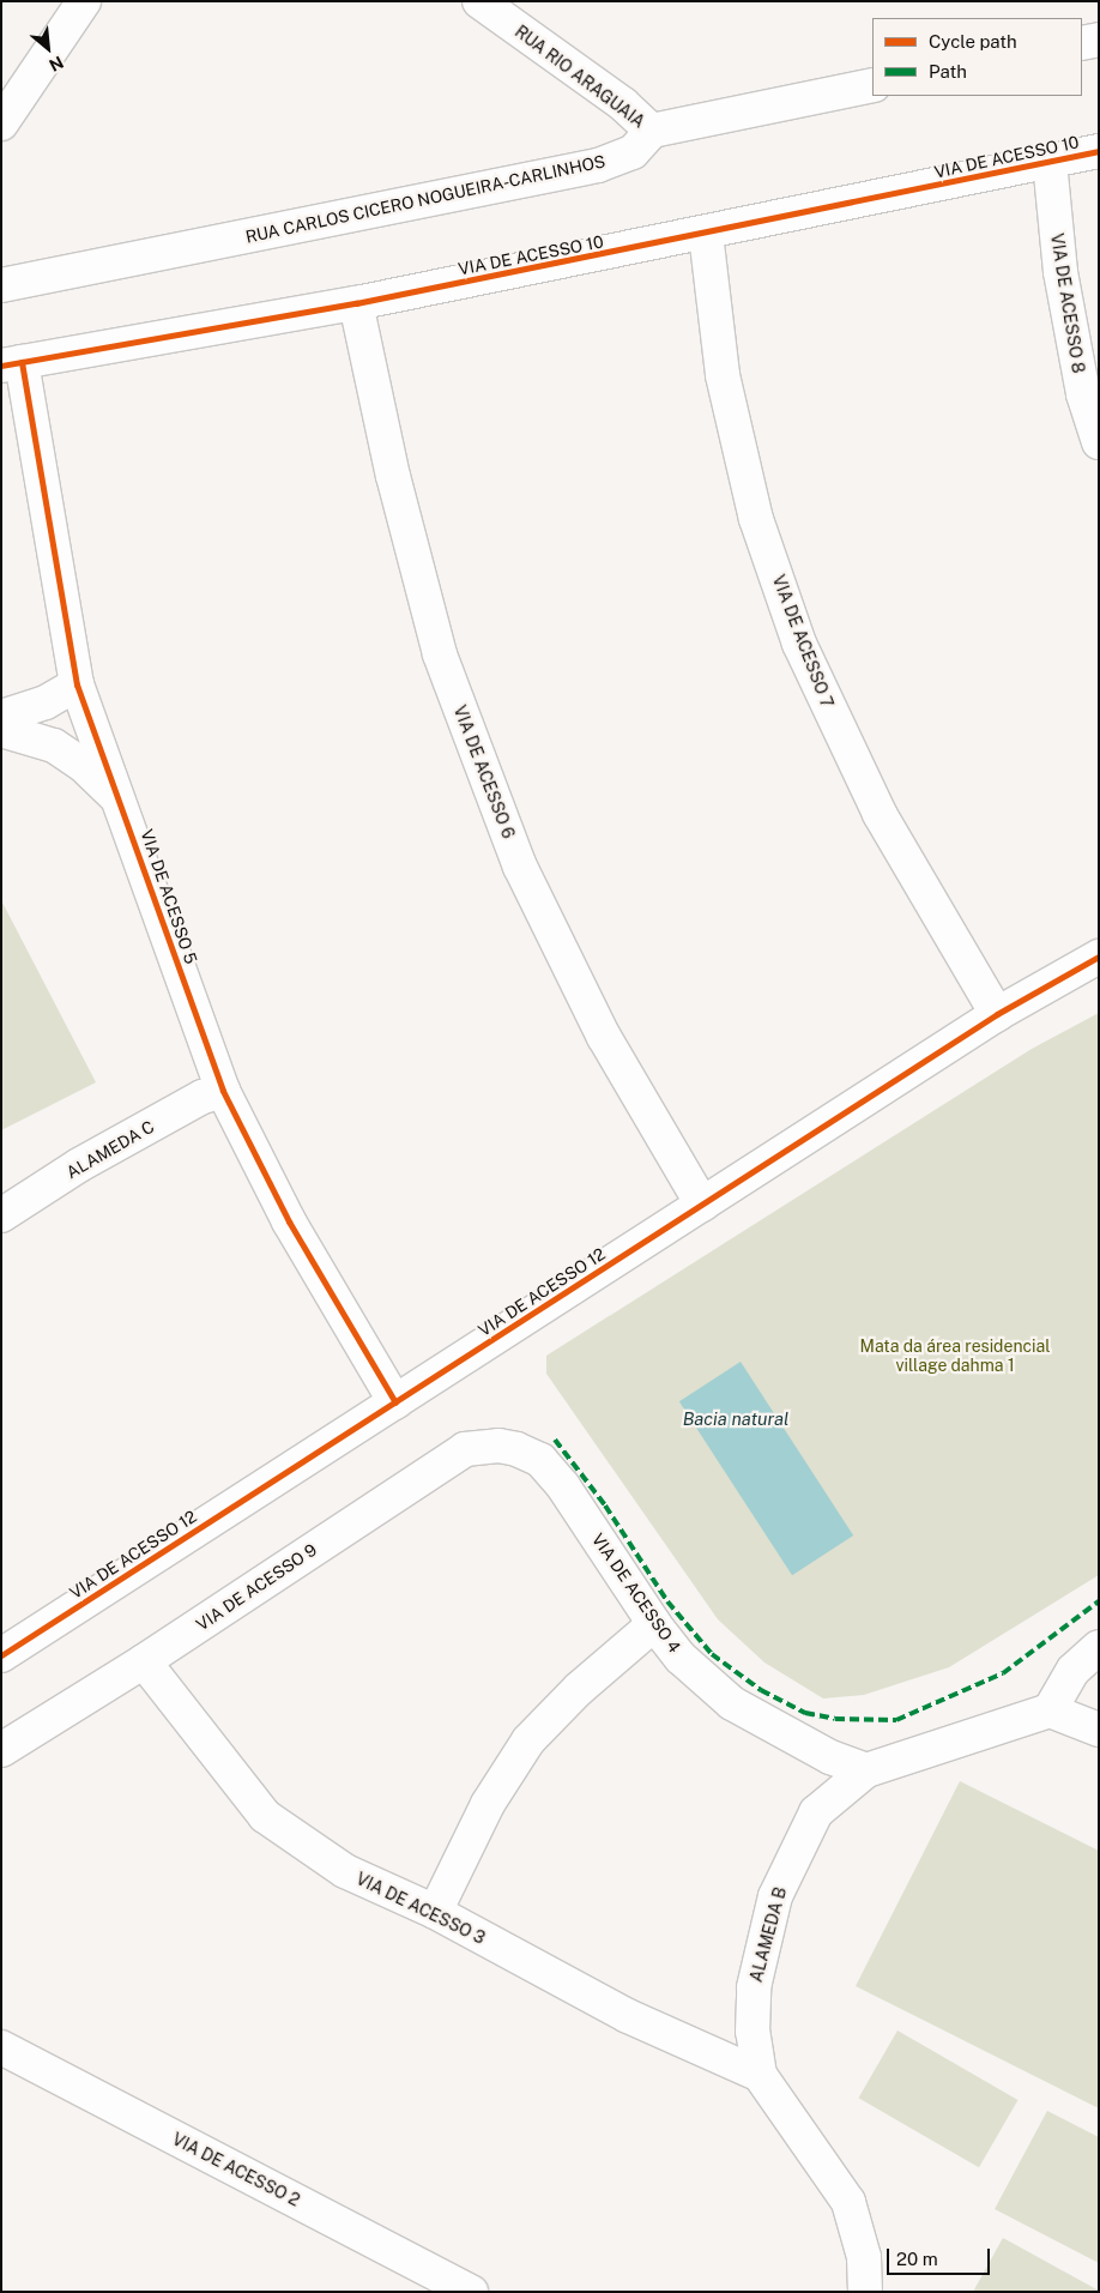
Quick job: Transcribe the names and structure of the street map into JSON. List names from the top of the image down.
{
  "streets": {
    "street": [
      "RUA RIO ARAGUAIA",
      "VIA DE ACESSO 10",
      "RUA CARLOS CICERO NOGUEIRA-CARLINHOS",
      "VIA DE ACESSO 8",
      "VIA DE ACESSO 7",
      "VIA DE ACESSO 6",
      "VIA DE ACESSO 5",
      "ALAMEDA C",
      "VIA DE ACESSO 12",
      "VIA DE ACESSO 9",
      "VIA DE ACESSO 4",
      "VIA DE ACESSO 3",
      "ALAMEDA B",
      "VIA DE ACESSO 2"
    ]
  },
  "crossings": [
    ["RUA RIO ARAGUAIA", "RUA CARLOS CICERO NOGUEIRA-CARLINHOS"],
    ["VIA DE ACESSO 10", "VIA DE ACESSO 8"],
    ["VIA DE ACESSO 10", "VIA DE ACESSO 7"],
    ["VIA DE ACESSO 10", "VIA DE ACESSO 6"],
    ["VIA DE ACESSO 10", "VIA DE ACESSO 5"],
    ["VIA DE ACESSO 7", "VIA DE ACESSO 12"],
    ["VIA DE ACESSO 6", "VIA DE ACESSO 12"],
    ["VIA DE ACESSO 5", "ALAMEDA C"],
    ["VIA DE ACESSO 5", "VIA DE ACESSO 12"],
    ["VIA DE ACESSO 9", "VIA DE ACESSO 4"],
    ["VIA DE ACESSO 9", "VIA DE ACESSO 3"],
    ["VIA DE ACESSO 4", "ALAMEDA B"],
    ["VIA DE ACESSO 3", "ALAMEDA B"]
  ],
  "water": ["Bacia natural"],
  "parks": ["Mata da área residencial village dahma 1"],
  "legend": ["Cycle path", "Path"],
  "scale_bar": "20 m",
  "north": "bottom right"
}
